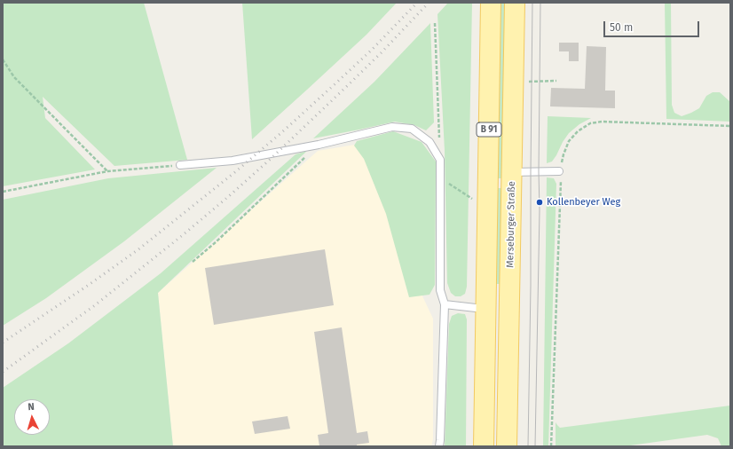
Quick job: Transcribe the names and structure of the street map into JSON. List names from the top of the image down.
{
  "streets": {
    "main road": ["B 91", "Merseburger Straße"]
  },
  "places": ["Kollenbeyer Weg"],
  "scale_bar": "50 m",
  "north": "top"
}
